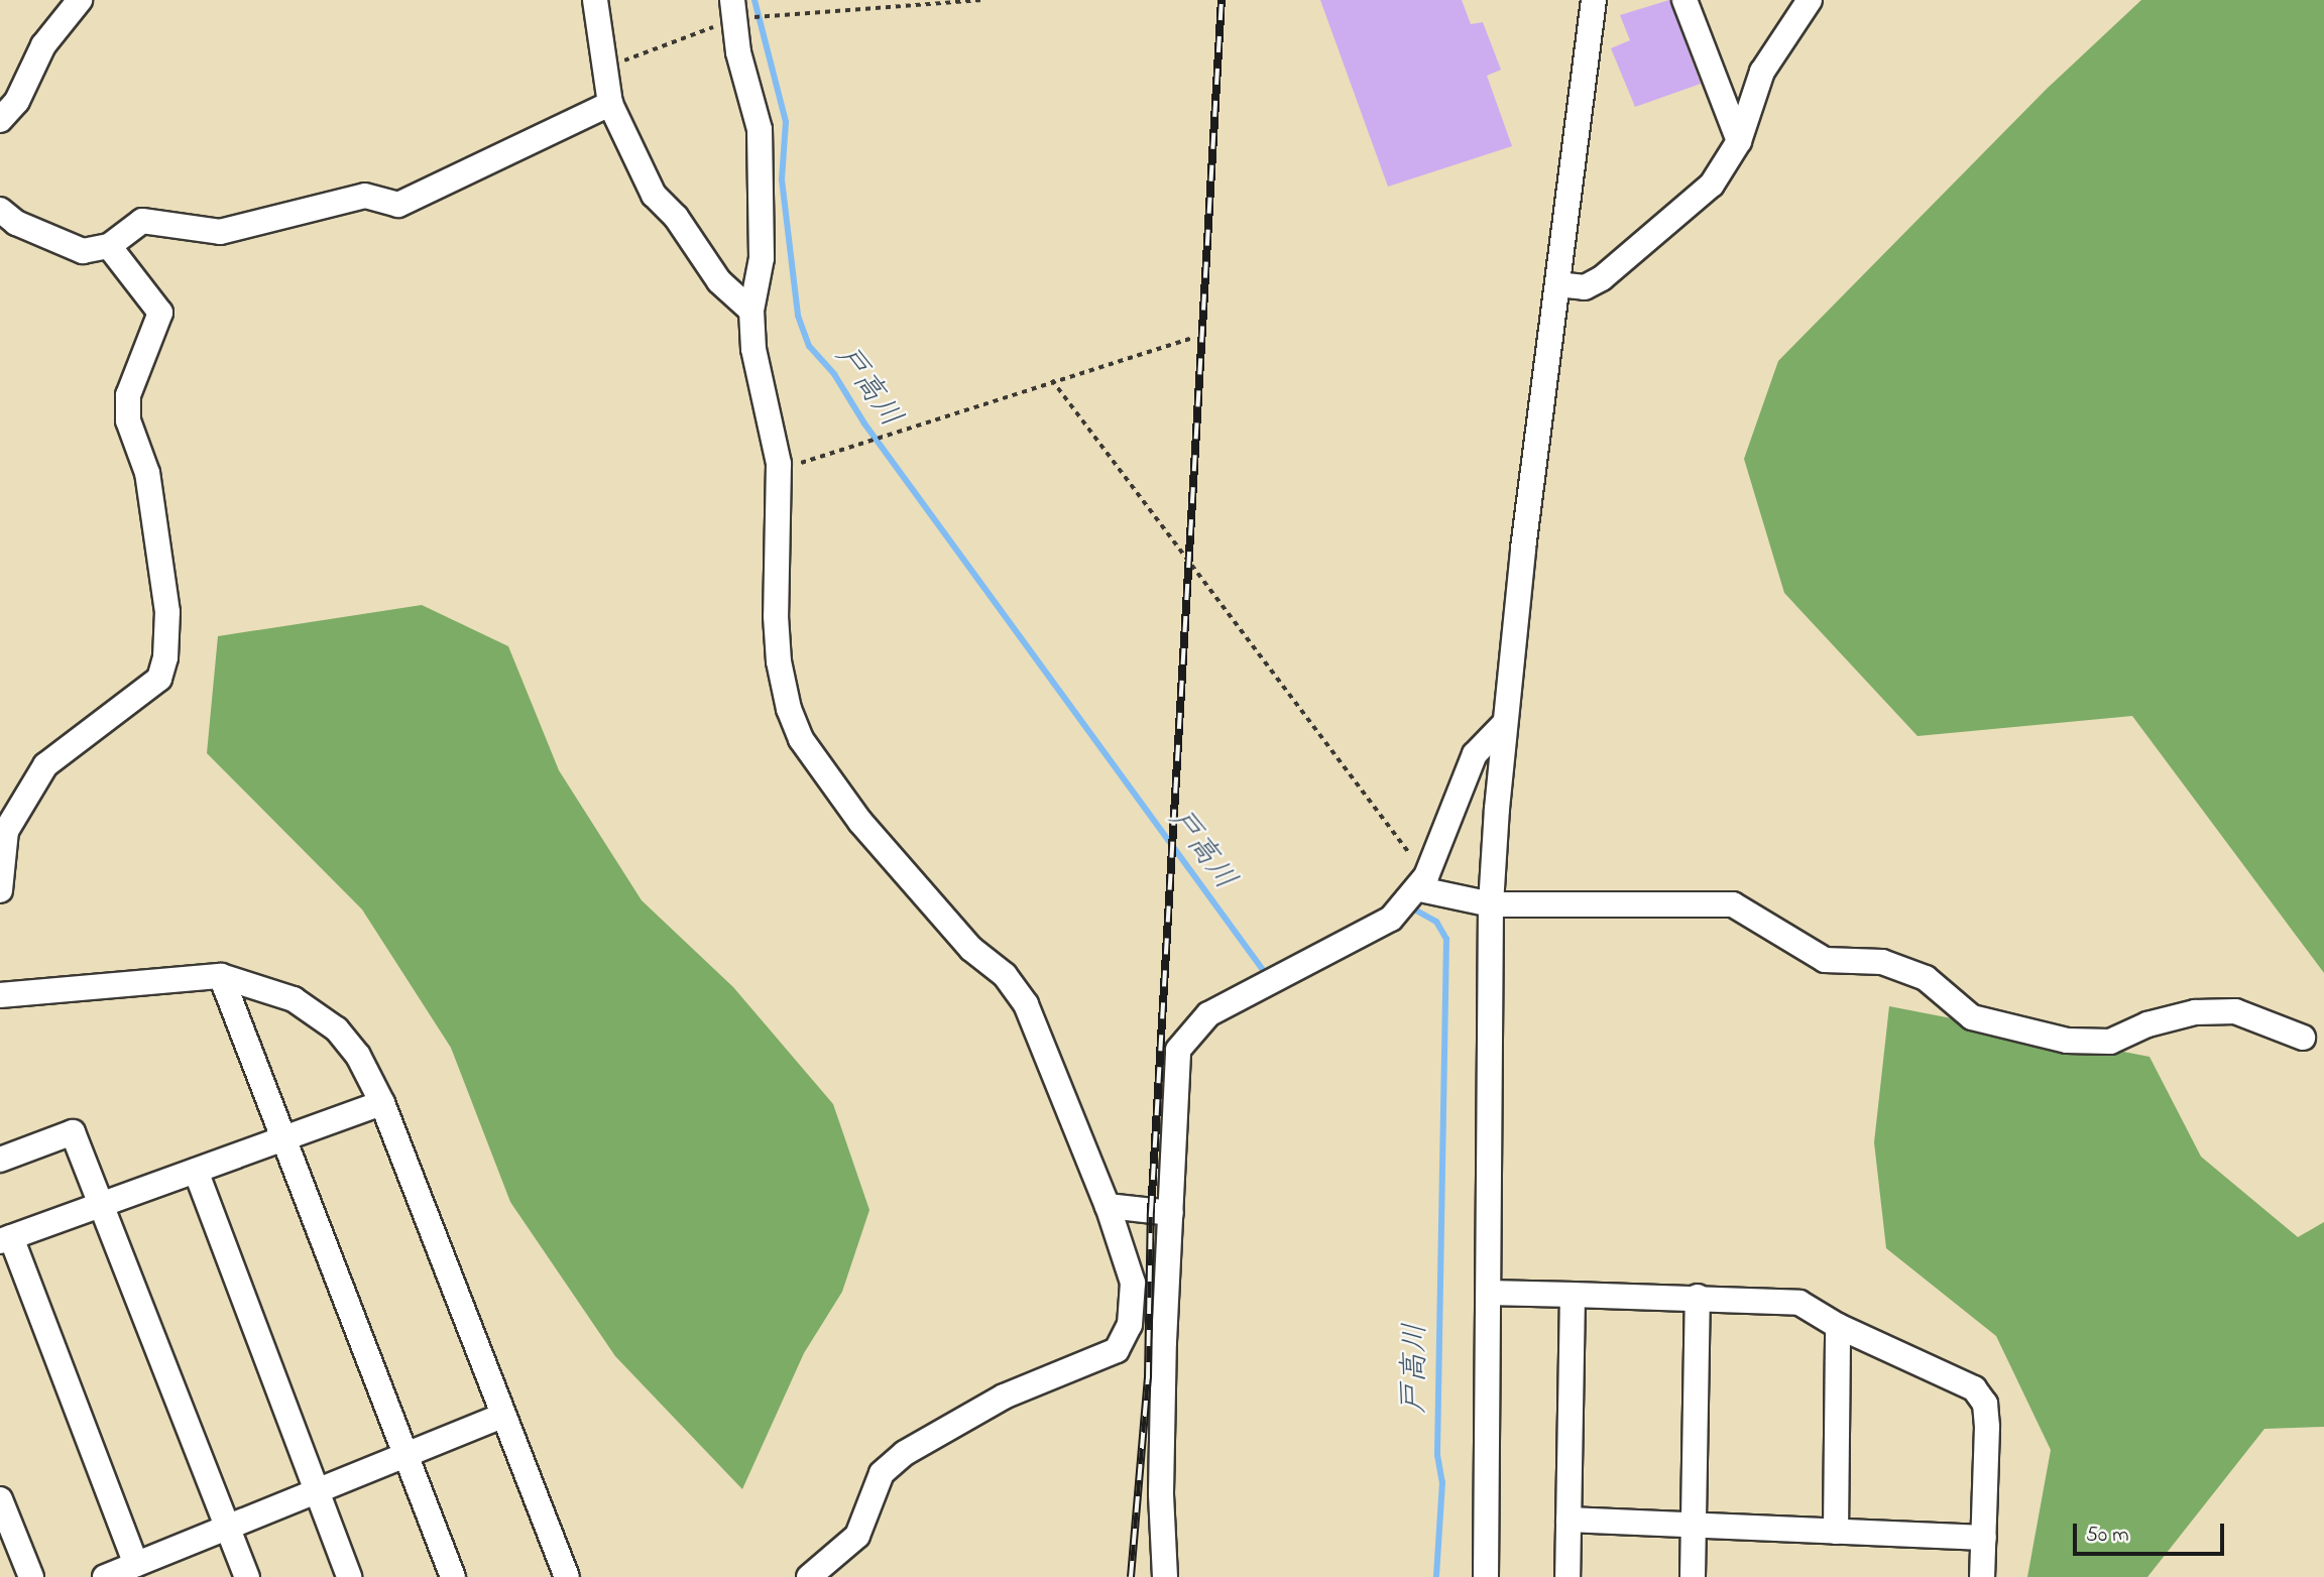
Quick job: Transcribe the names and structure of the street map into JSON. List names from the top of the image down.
{
  "water": ["戸高川"],
  "scale_bar": "50 m"
}
